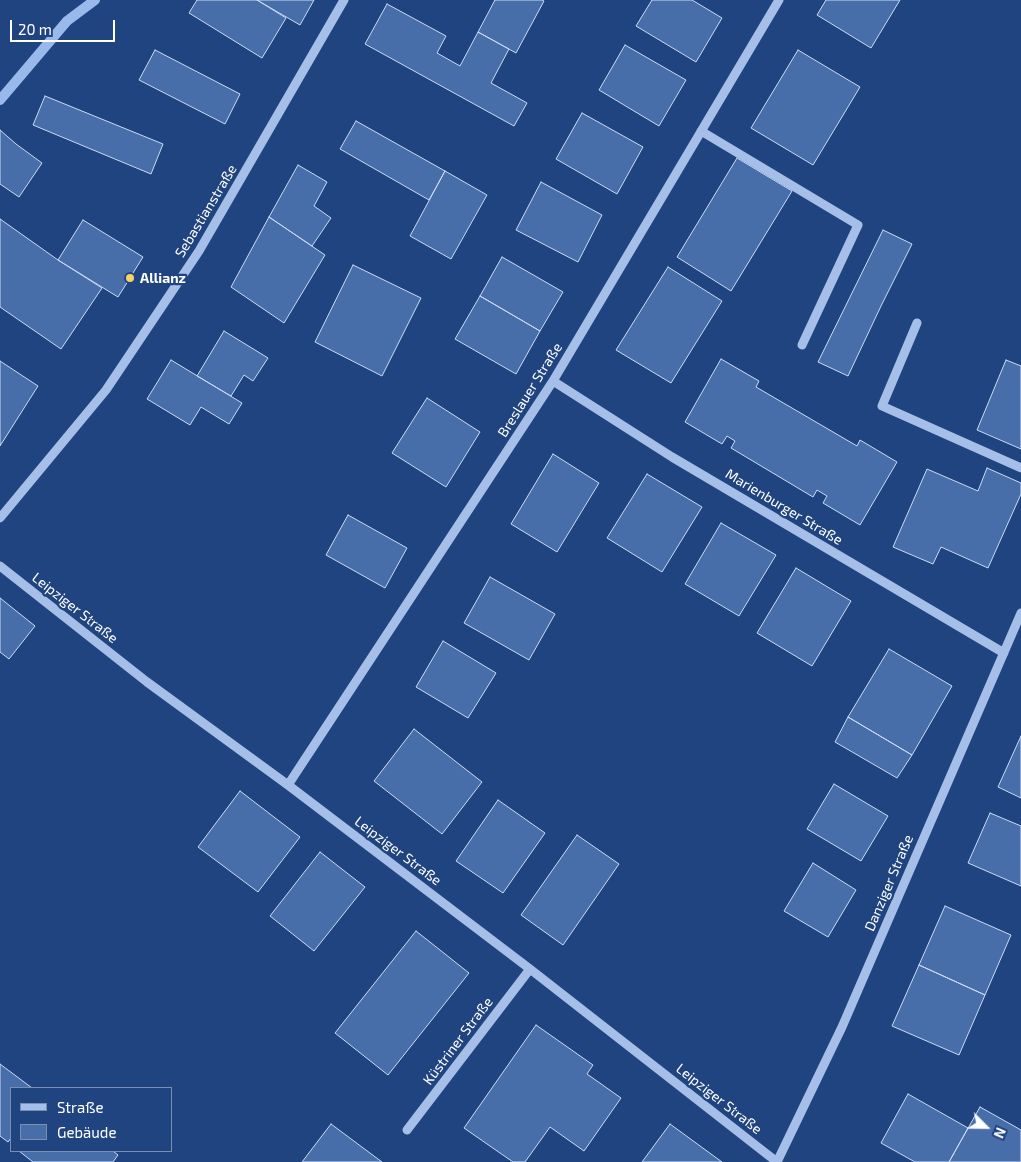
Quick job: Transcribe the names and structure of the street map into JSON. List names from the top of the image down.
{
  "streets": {
    "street": [
      "Sebastianstraße",
      "Breslauer Straße",
      "Marienburger Straße",
      "Leipziger Straße",
      "Danziger Straße",
      "Küstriner Straße"
    ]
  },
  "crossings": [
    ["Breslauer Straße", "Marienburger Straße"],
    ["Breslauer Straße", "Leipziger Straße"],
    ["Marienburger Straße", "Danziger Straße"],
    ["Leipziger Straße", "Danziger Straße"],
    ["Leipziger Straße", "Küstriner Straße"]
  ],
  "places": ["Allianz"],
  "legend": ["Straße", "Gebäude"],
  "scale_bar": "20 m",
  "north": "bottom right"
}
